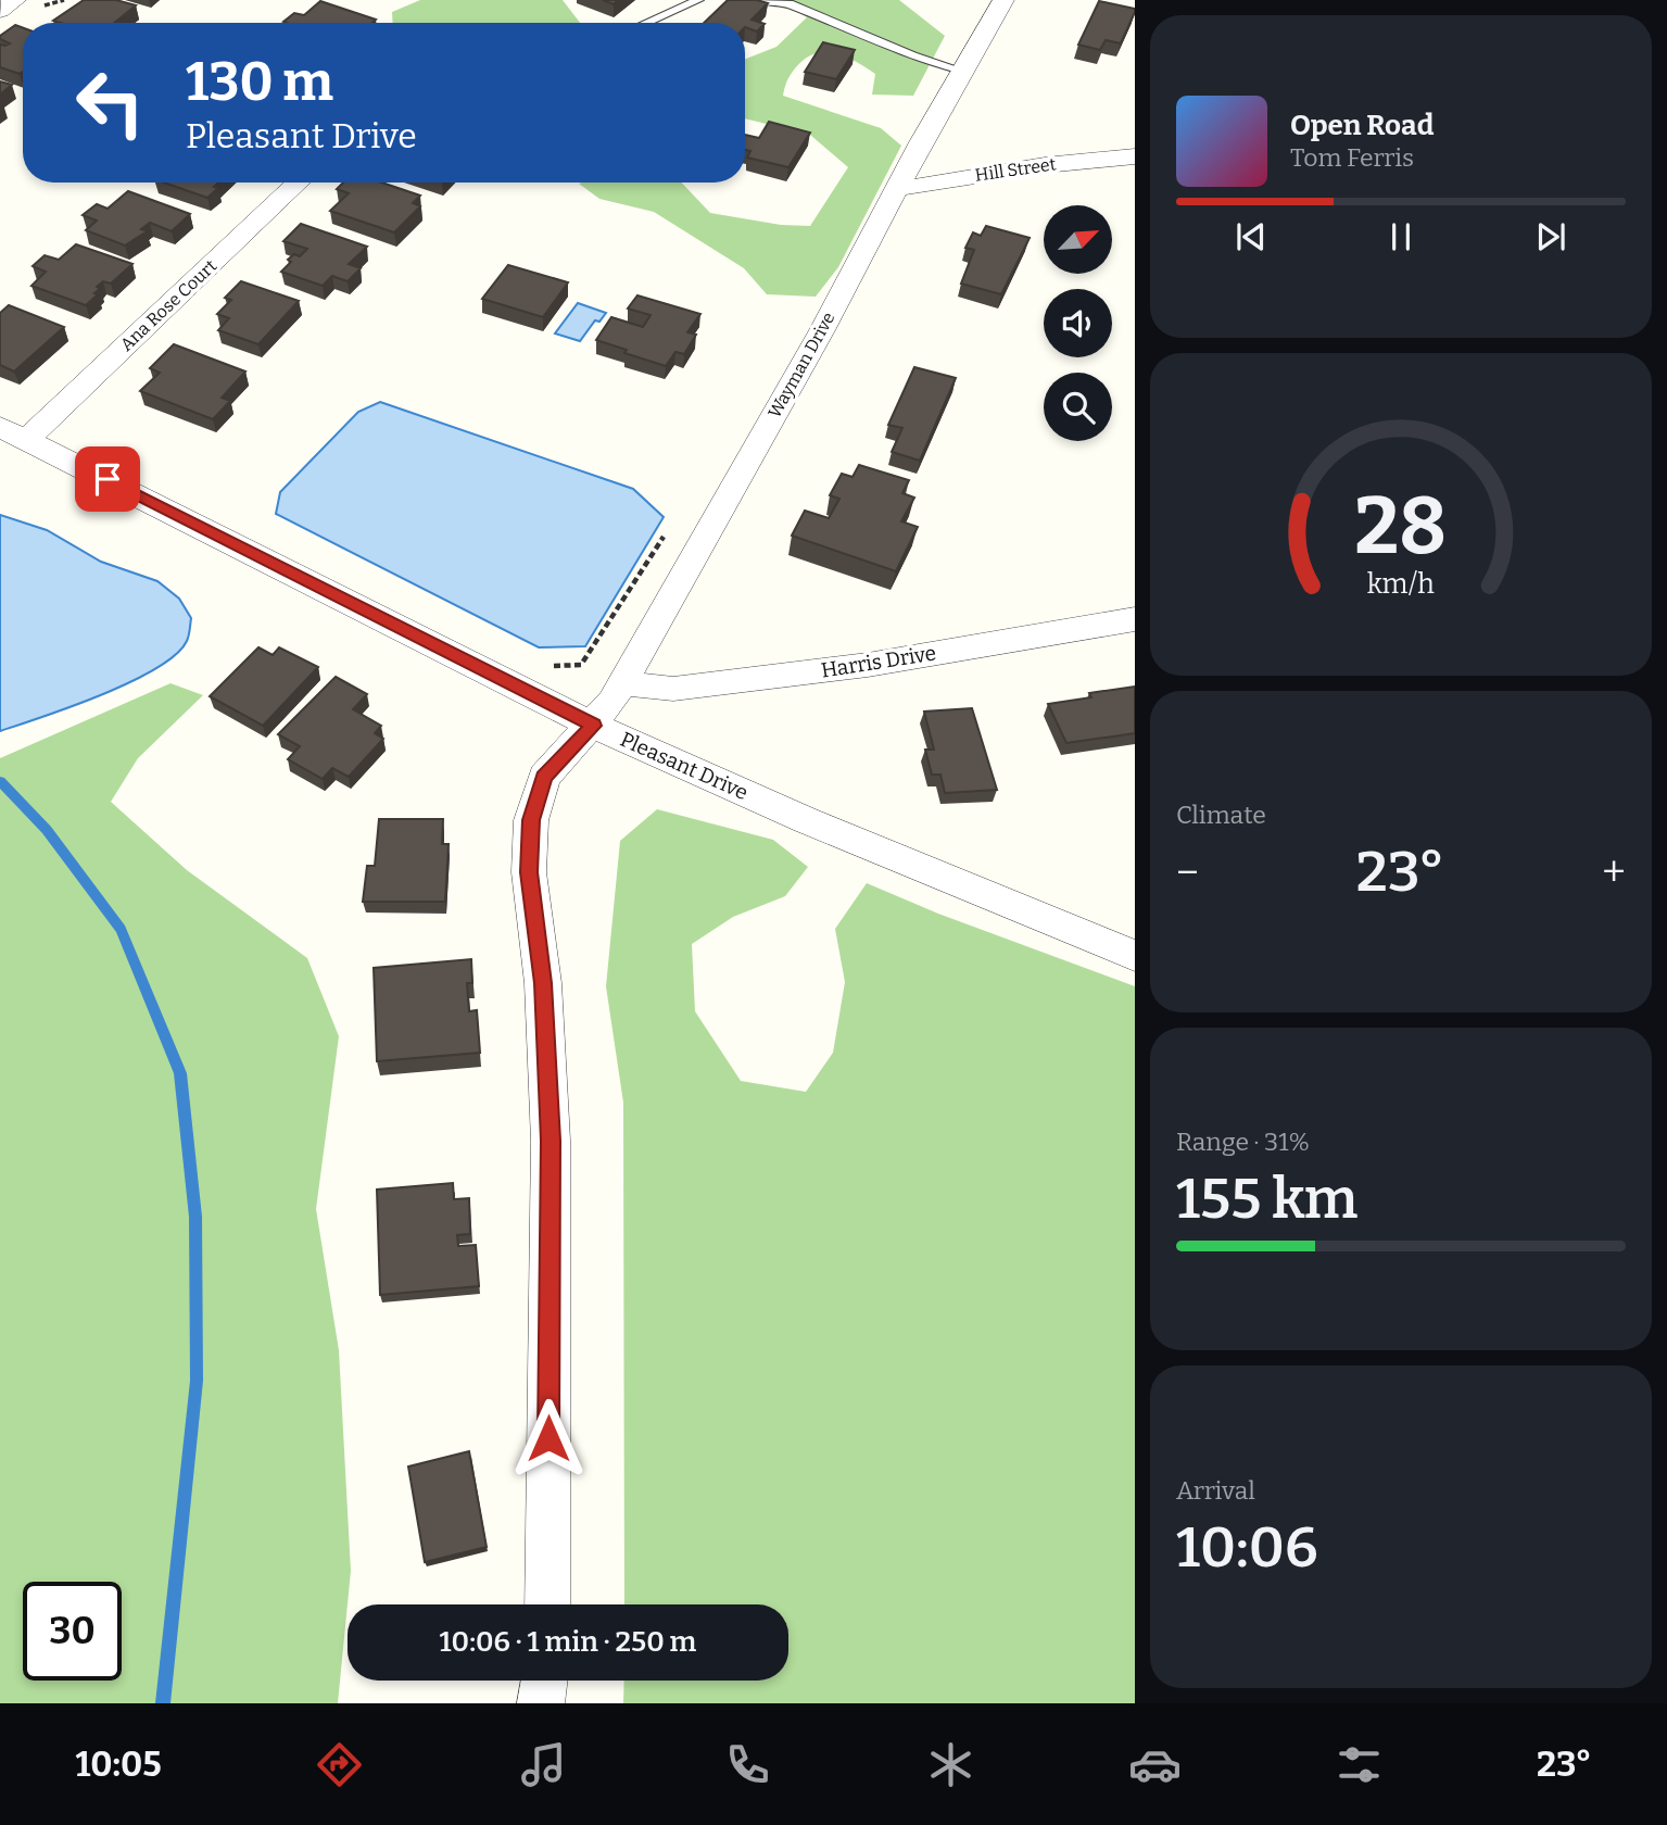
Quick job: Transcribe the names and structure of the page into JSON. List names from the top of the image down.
{
  "streets": {
    "street": [
      "Hill Street",
      "Ana Rose Court",
      "Wayman Drive",
      "Harris Drive",
      "Pleasant Drive"
    ]
  },
  "crossings": [
    ["Hill Street", "Wayman Drive"],
    ["Ana Rose Court", "Pleasant Drive"],
    ["Wayman Drive", "Harris Drive"],
    ["Wayman Drive", "Pleasant Drive"]
  ],
  "north": "top right",
  "page": {
    "turn": ["130 m", "Pleasant Drive"],
    "song": ["Open Road", "Tom Ferris"],
    "tile": [
      "Climate",
      ["Range · 31%", "155 km"],
      ["Arrival", "10:06"]
    ],
    "heat": ["−", "23°", "+"],
    "limit": "30",
    "trip": "10:06 · 1 min · 250 m",
    "tabs": ["10:05", "23°"],
    "gauge": ["28", "km/h"]
  }
}
